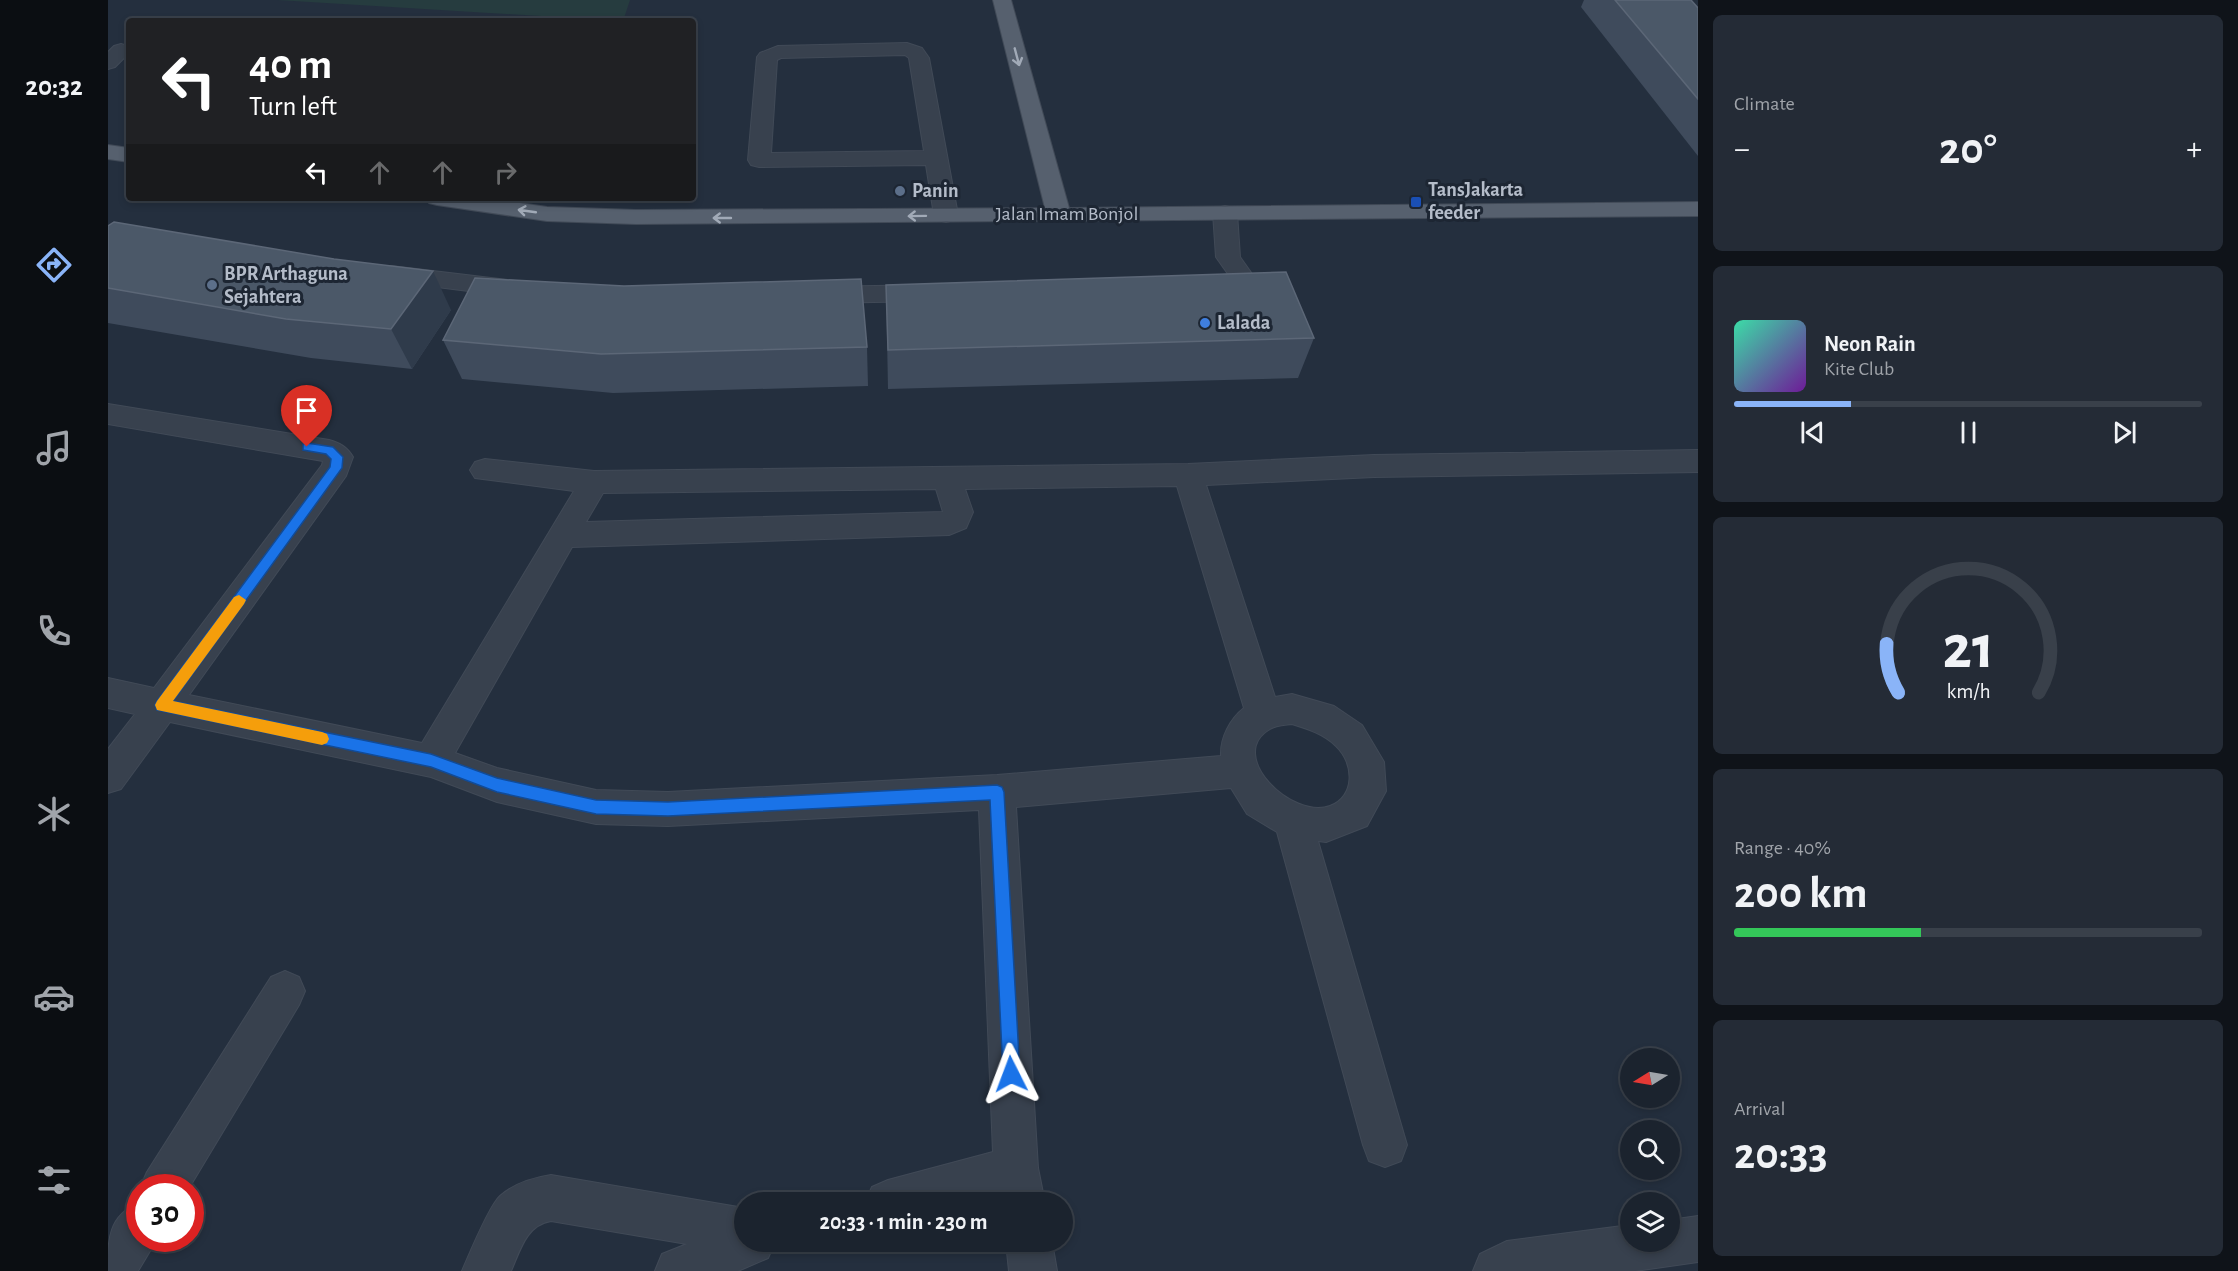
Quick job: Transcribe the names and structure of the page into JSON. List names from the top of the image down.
{
  "streets": {
    "main road": ["Jalan Imam Bonjol"]
  },
  "one_way": ["Jalan Imam Bonjol"],
  "places": {
    "other": ["Panin", "BPR Arthaguna Sejahtera", "Lalada"],
    "transit": ["TansJakarta feeder"]
  },
  "north": "left",
  "page": {
    "tabs": "20:32",
    "tile": [
      "Climate",
      ["Range · 40%", "200 km"],
      ["Arrival", "20:33"]
    ],
    "turn": ["40 m", "Turn left"],
    "heat": ["−", "20°", "+"],
    "song": ["Neon Rain", "Kite Club"],
    "limit": "30",
    "trip": "20:33 · 1 min · 230 m",
    "gauge": ["21", "km/h"]
  }
}
